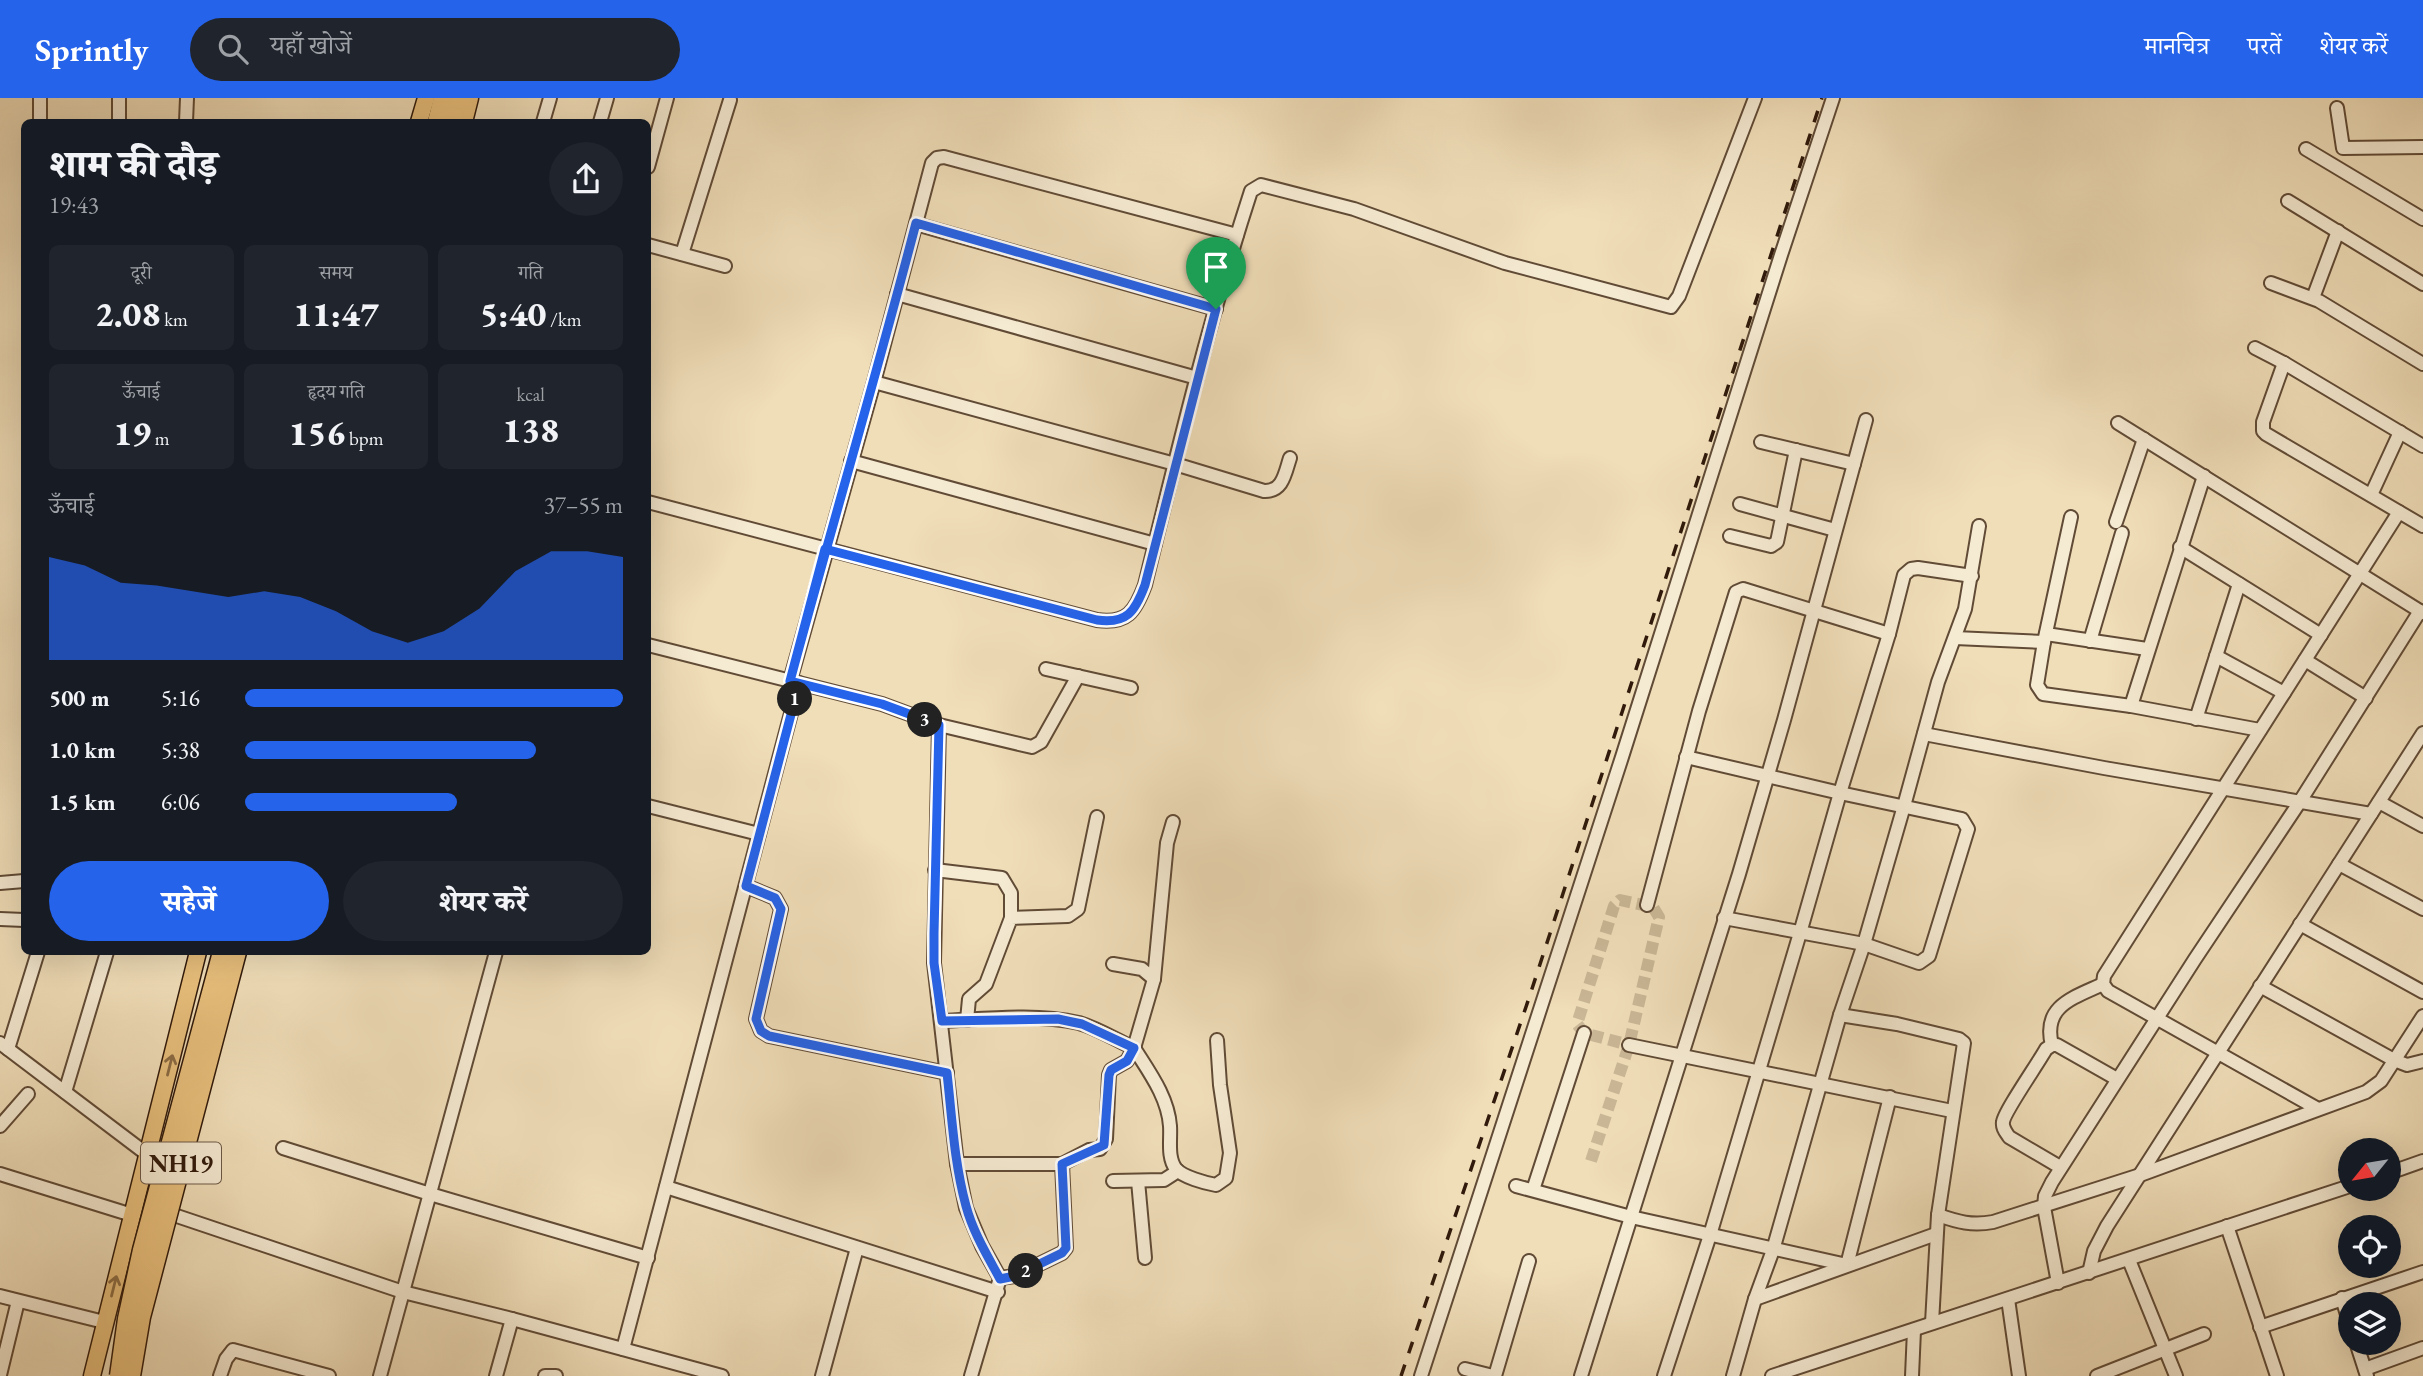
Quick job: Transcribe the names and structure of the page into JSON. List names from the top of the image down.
{
  "streets": {
    "highway": ["NH19"]
  },
  "north": "bottom left",
  "page": {
    "header": "Sprintly",
    "search": "यहाँ खोजें",
    "nav": ["मानचित्र", "परतें", "शेयर करें"],
    "heading": ["शाम की दौड़", "19:43"],
    "stats": [
      ["दूरी", "2.08 km"],
      ["समय", "11:47"],
      ["गति", "5:40 /km"],
      ["ऊँचाई", "19 m"],
      ["हृदय गति", "156 bpm"],
      ["kcal", "138"]
    ],
    "chart": ["ऊँचाई", "37–55 m"],
    "list": [
      {
        "name": "500 m",
        "note": "5:16"
      },
      {
        "name": "1.0 km",
        "note": "5:38"
      },
      {
        "name": "1.5 km",
        "note": "6:06"
      }
    ],
    "pins": ["1", "3", "2"],
    "buttons": ["सहेजें", "शेयर करें"]
  }
}
